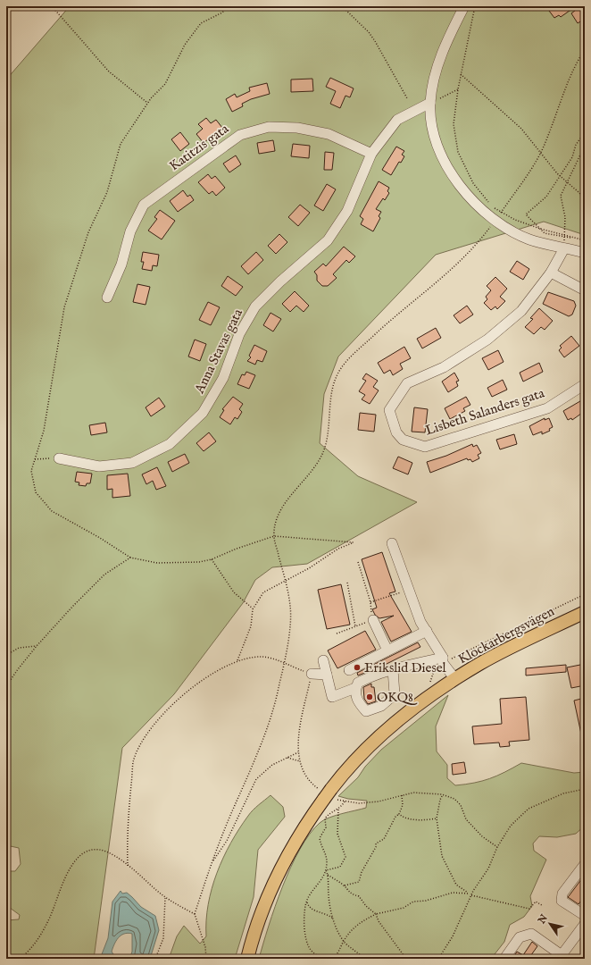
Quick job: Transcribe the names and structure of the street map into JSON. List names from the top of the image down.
{
  "streets": {
    "main road": ["Klockarbergsvägen"],
    "street": ["Katitzis gata", "Anna Stavas gata", "Lisbeth Salanders gata"]
  },
  "crossings": [
    ["Katitzis gata", "Anna Stavas gata"]
  ],
  "places": ["Erikslid Diesel", "OKQ8"],
  "north": "top left"
}
